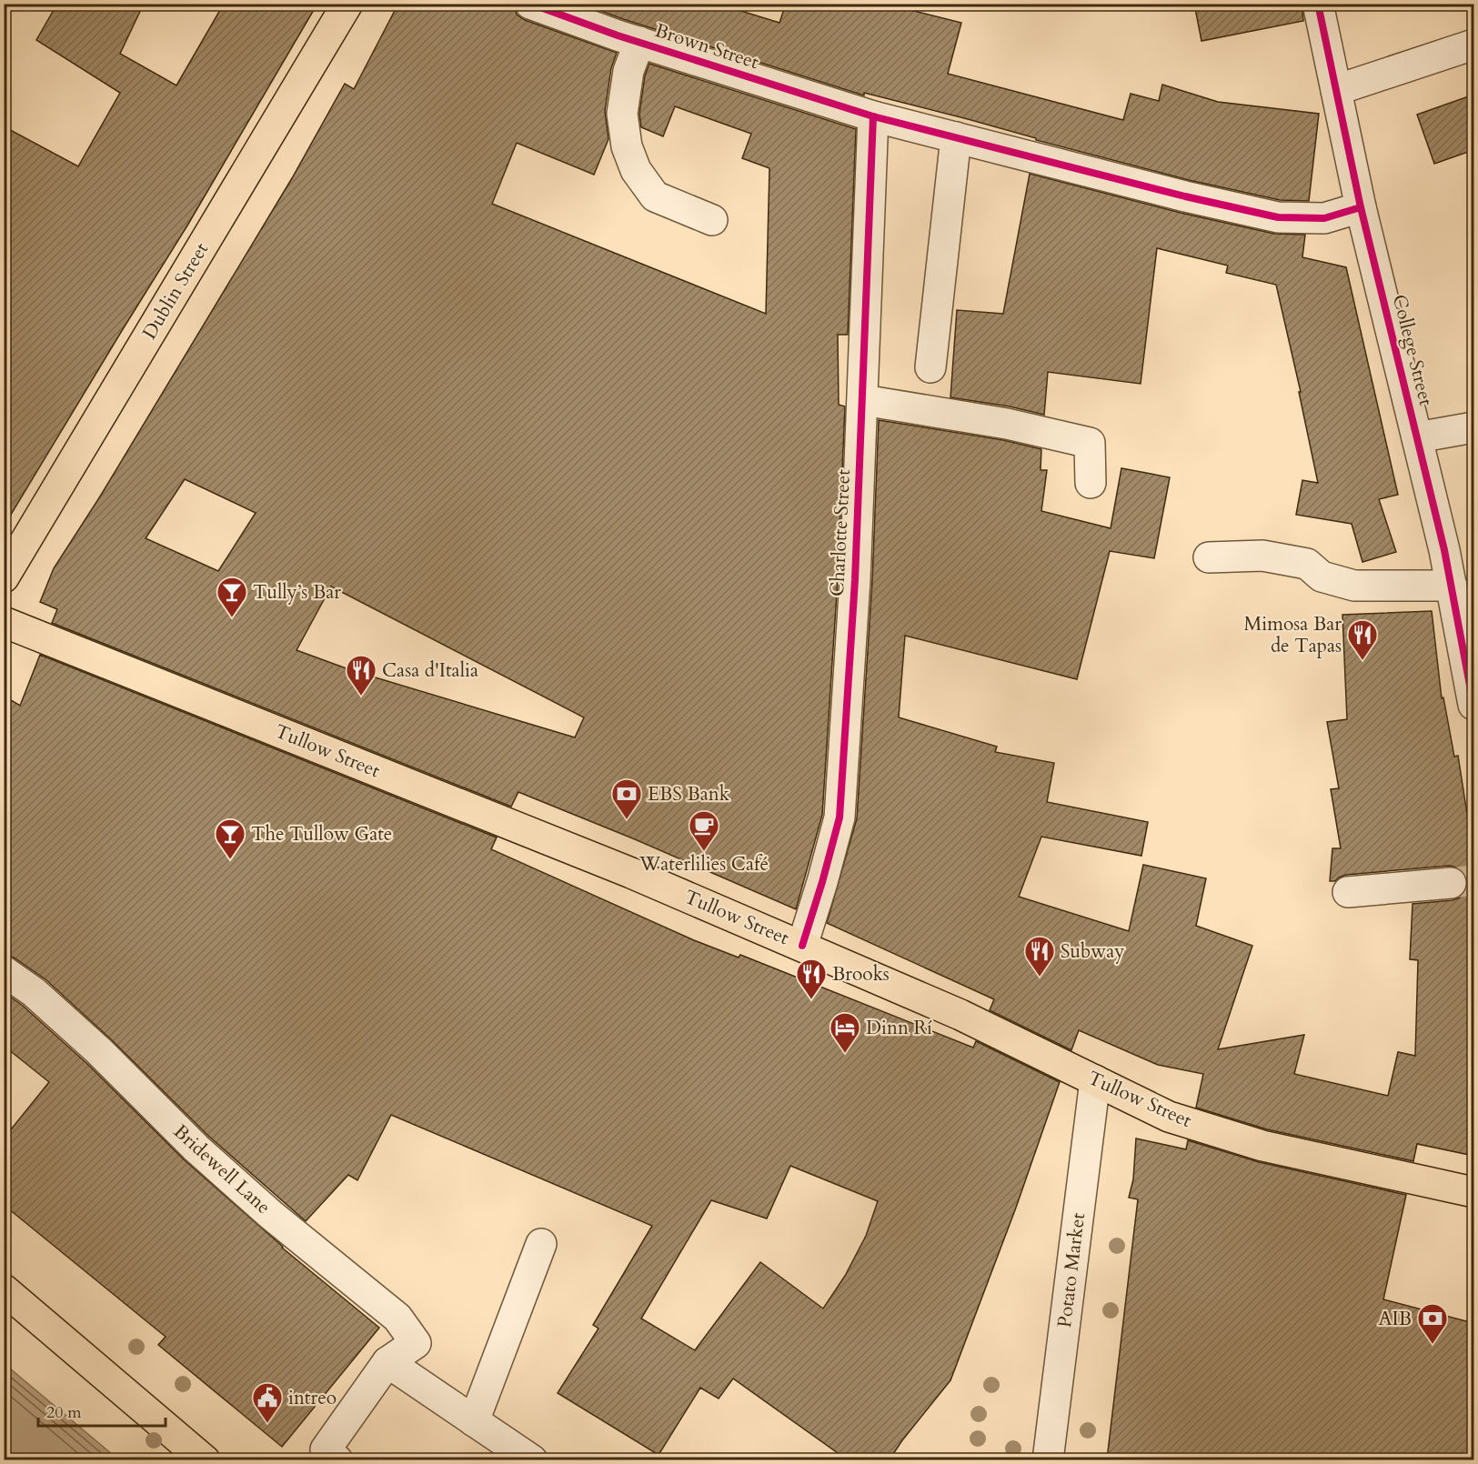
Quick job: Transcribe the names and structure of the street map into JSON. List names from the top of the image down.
{
  "streets": {
    "main road": ["Dublin Street", "Tullow Street"],
    "street": [
      "Brown Street",
      "College Street",
      "Charlotte Street",
      "Bridewell Lane",
      "Potato Market"
    ]
  },
  "crossings": [
    ["Brown Street", "College Street"],
    ["Brown Street", "Charlotte Street"],
    ["Charlotte Street", "Tullow Street"],
    ["Tullow Street", "Potato Market"]
  ],
  "places": {
    "bar": ["Tully’s Bar", "The Tullow Gate"],
    "restaurant": [
      "Mimosa Bar de Tapas",
      "Casa d'Italia",
      "Subway",
      "Brooks"
    ],
    "bank": ["EBS Bank", "AIB"],
    "cafe": ["Waterlilies Café"],
    "hotel": ["Dinn Rí"],
    "public building": ["intreo"]
  },
  "scale_bar": "20 m"
}
